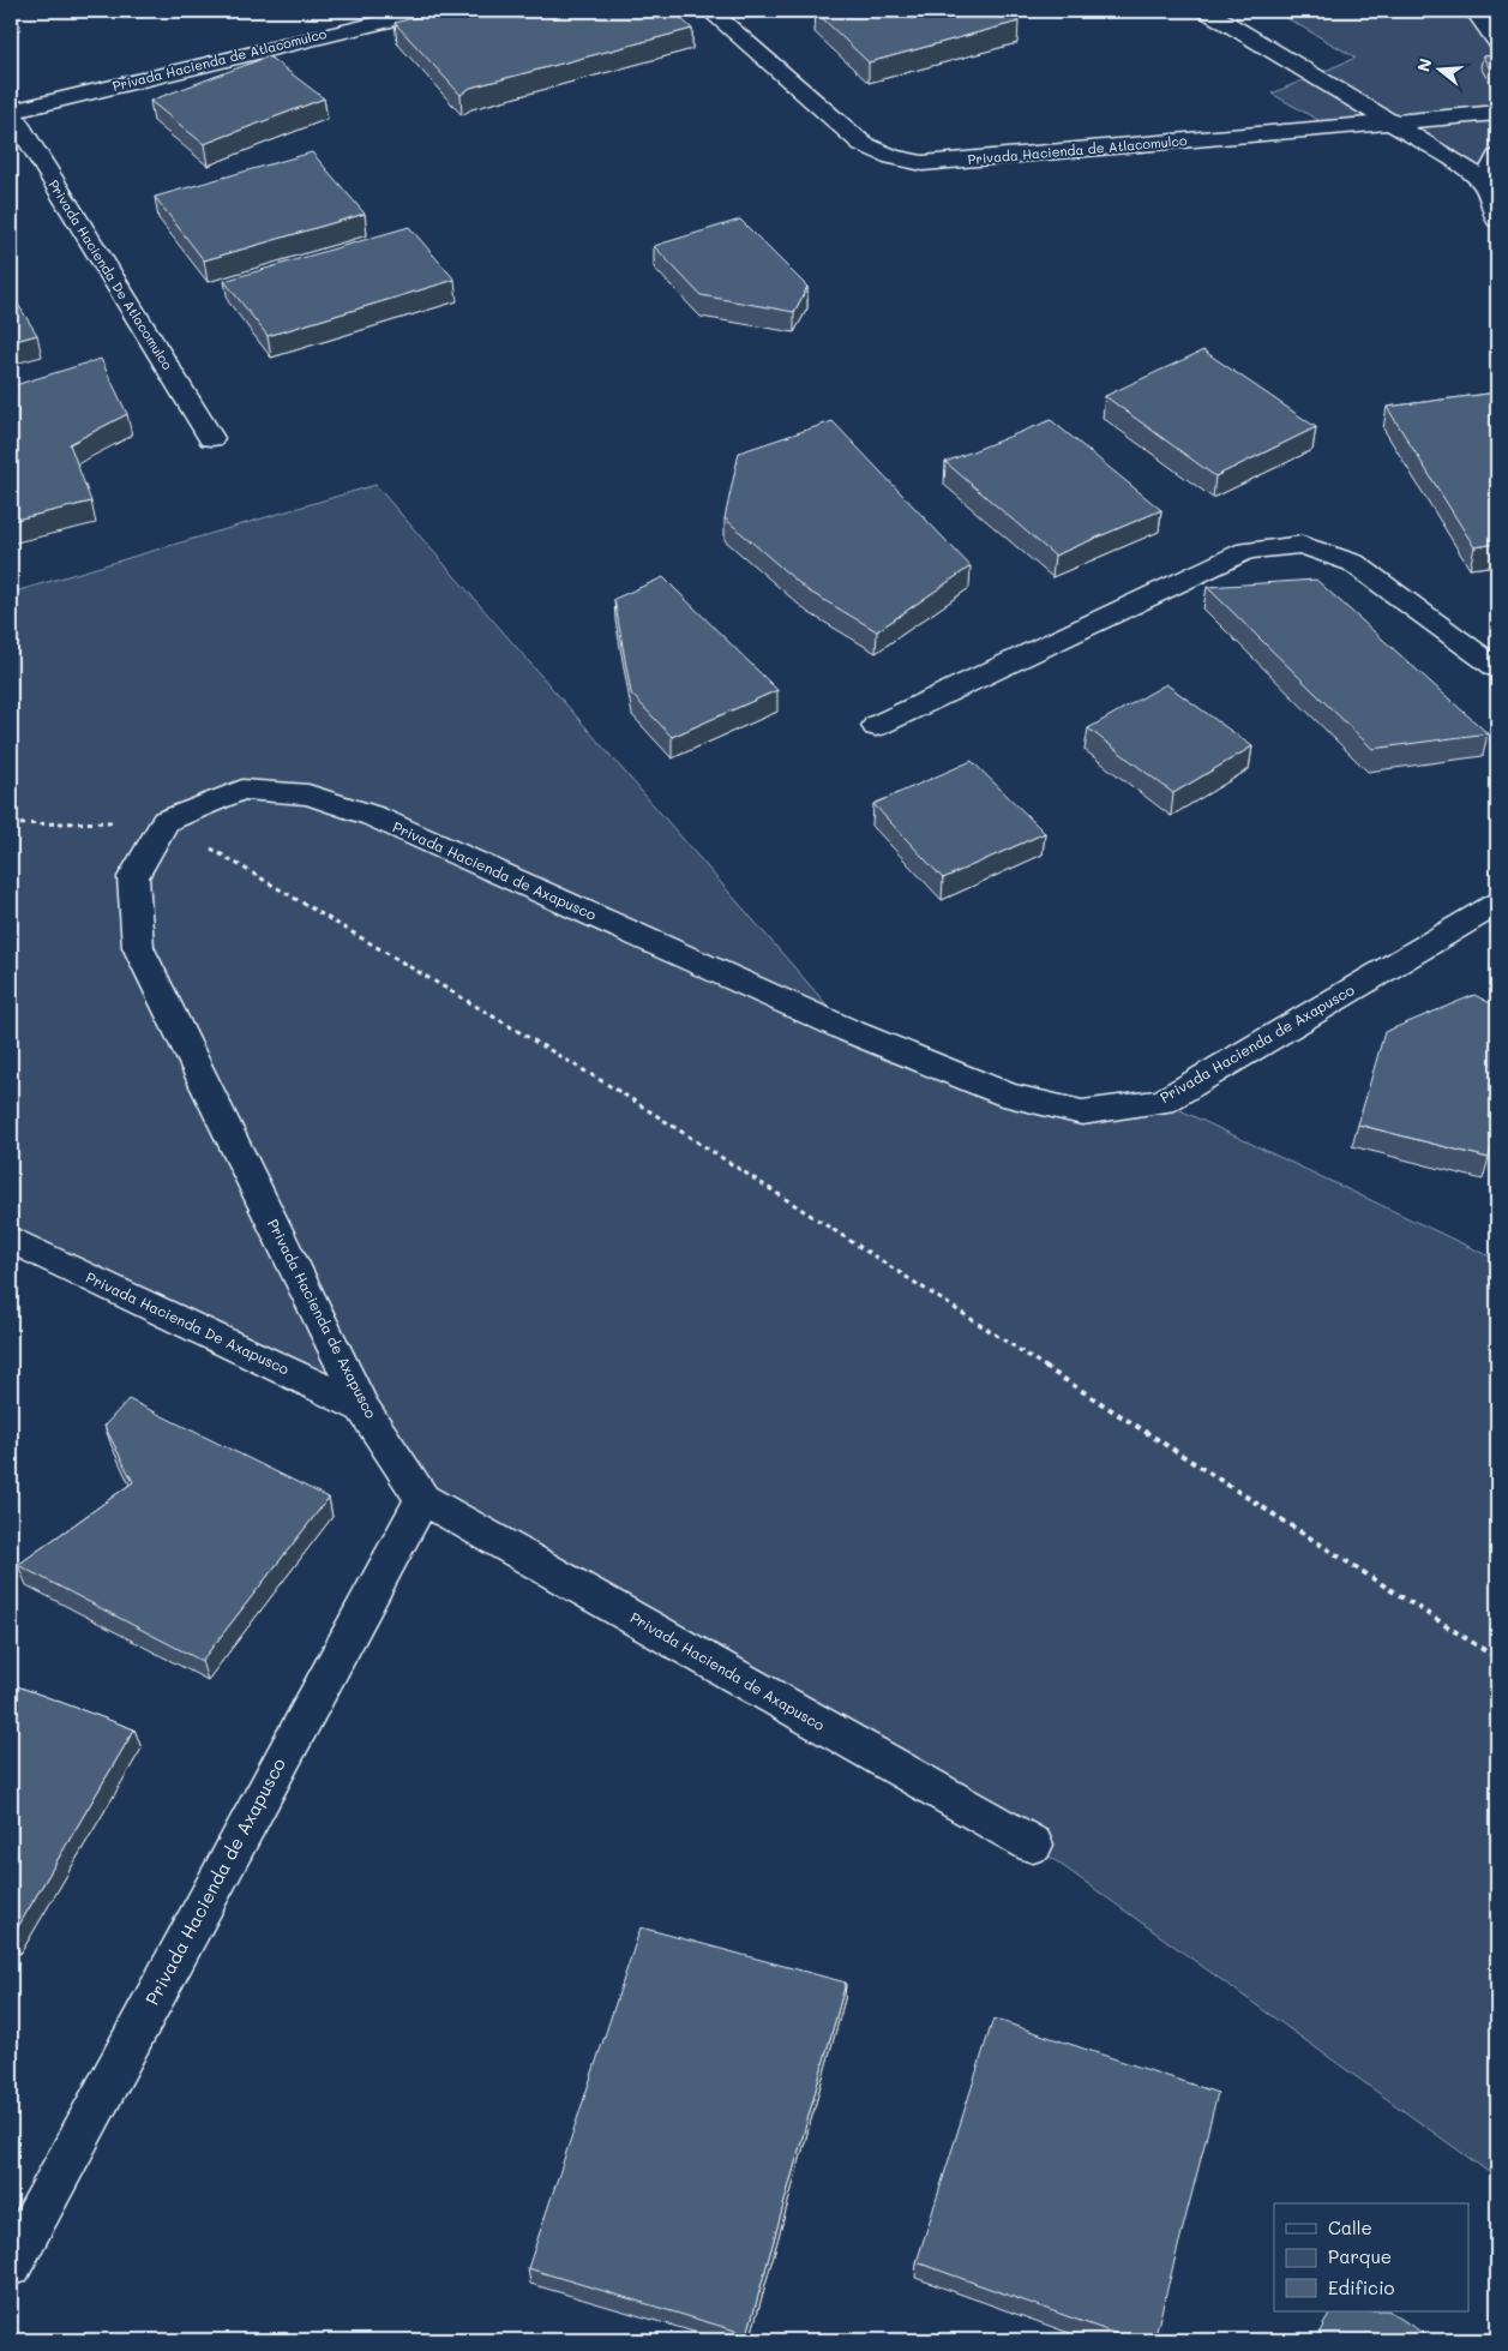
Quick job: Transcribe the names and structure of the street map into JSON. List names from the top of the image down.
{
  "streets": {
    "street": [
      "Privada Hacienda de Atlacomulco",
      "Privada Hacienda De Atlacomulco",
      "Privada Hacienda de Axapusco",
      "Privada Hacienda De Axapusco"
    ]
  },
  "crossings": [
    ["Privada Hacienda de Atlacomulco", "Privada Hacienda De Atlacomulco"],
    ["Privada Hacienda de Axapusco", "Privada Hacienda De Axapusco"]
  ],
  "legend": ["Calle", "Parque", "Edificio"],
  "north": "left"
}
